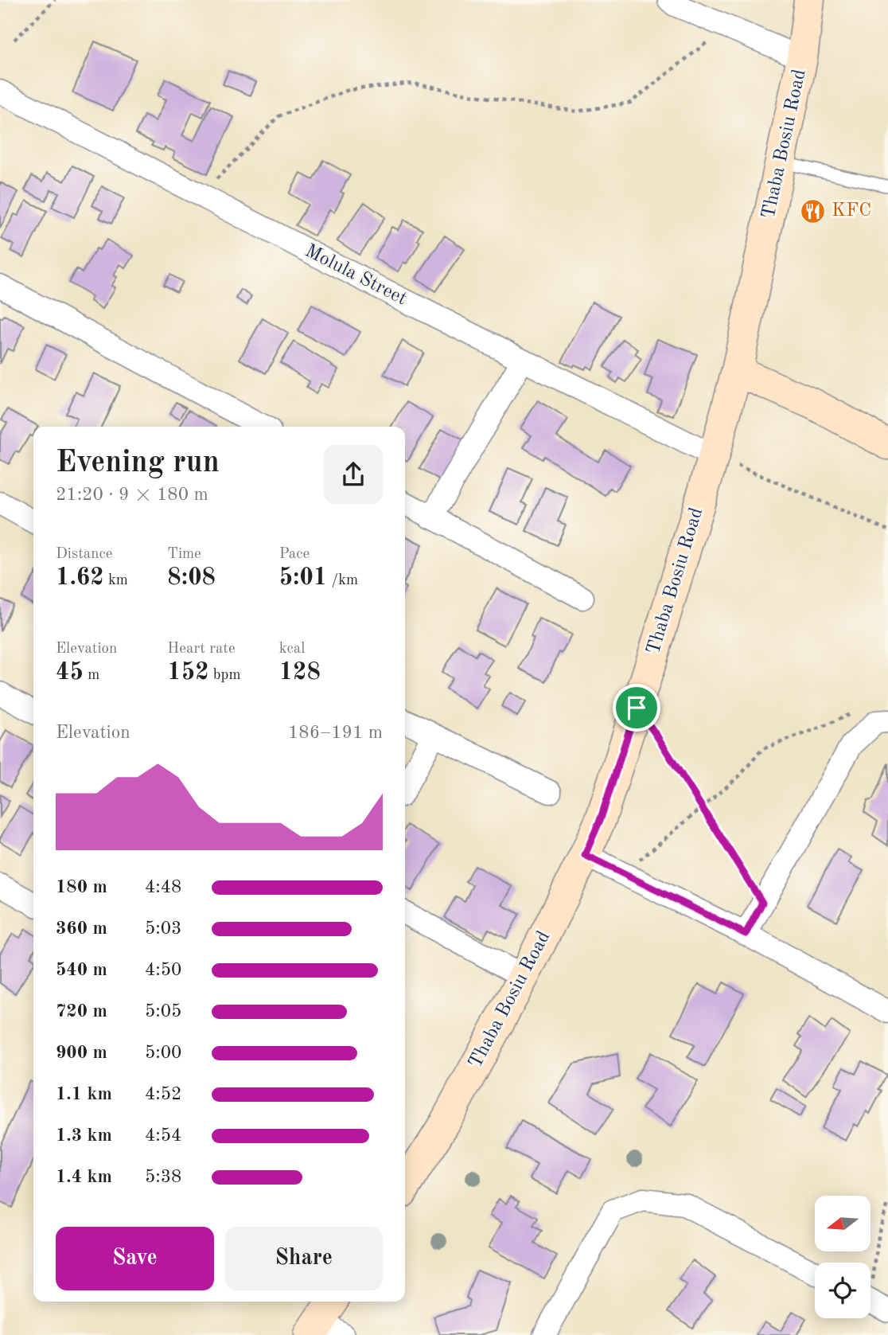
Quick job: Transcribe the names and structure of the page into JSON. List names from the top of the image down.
{
  "streets": {
    "street": ["Thaba Bosiu Road", "Molula Street"]
  },
  "crossings": [
    ["Thaba Bosiu Road", "Molula Street"]
  ],
  "places": {
    "restaurant": ["KFC"]
  },
  "north": "left",
  "page": {
    "heading": ["Evening run", "21:20 · 9 × 180 m"],
    "stats": [
      ["Distance", "1.62 km"],
      ["Time", "8:08"],
      ["Pace", "5:01 /km"],
      ["Elevation", "45 m"],
      ["Heart rate", "152 bpm"],
      ["kcal", "128"]
    ],
    "chart": ["Elevation", "186–191 m"],
    "list": [
      {
        "name": "180 m",
        "note": "4:48"
      },
      {
        "name": "360 m",
        "note": "5:03"
      },
      {
        "name": "540 m",
        "note": "4:50"
      },
      {
        "name": "720 m",
        "note": "5:05"
      },
      {
        "name": "900 m",
        "note": "5:00"
      },
      {
        "name": "1.1 km",
        "note": "4:52"
      },
      {
        "name": "1.3 km",
        "note": "4:54"
      },
      {
        "name": "1.4 km",
        "note": "5:38"
      }
    ],
    "buttons": ["Save", "Share"]
  }
}
